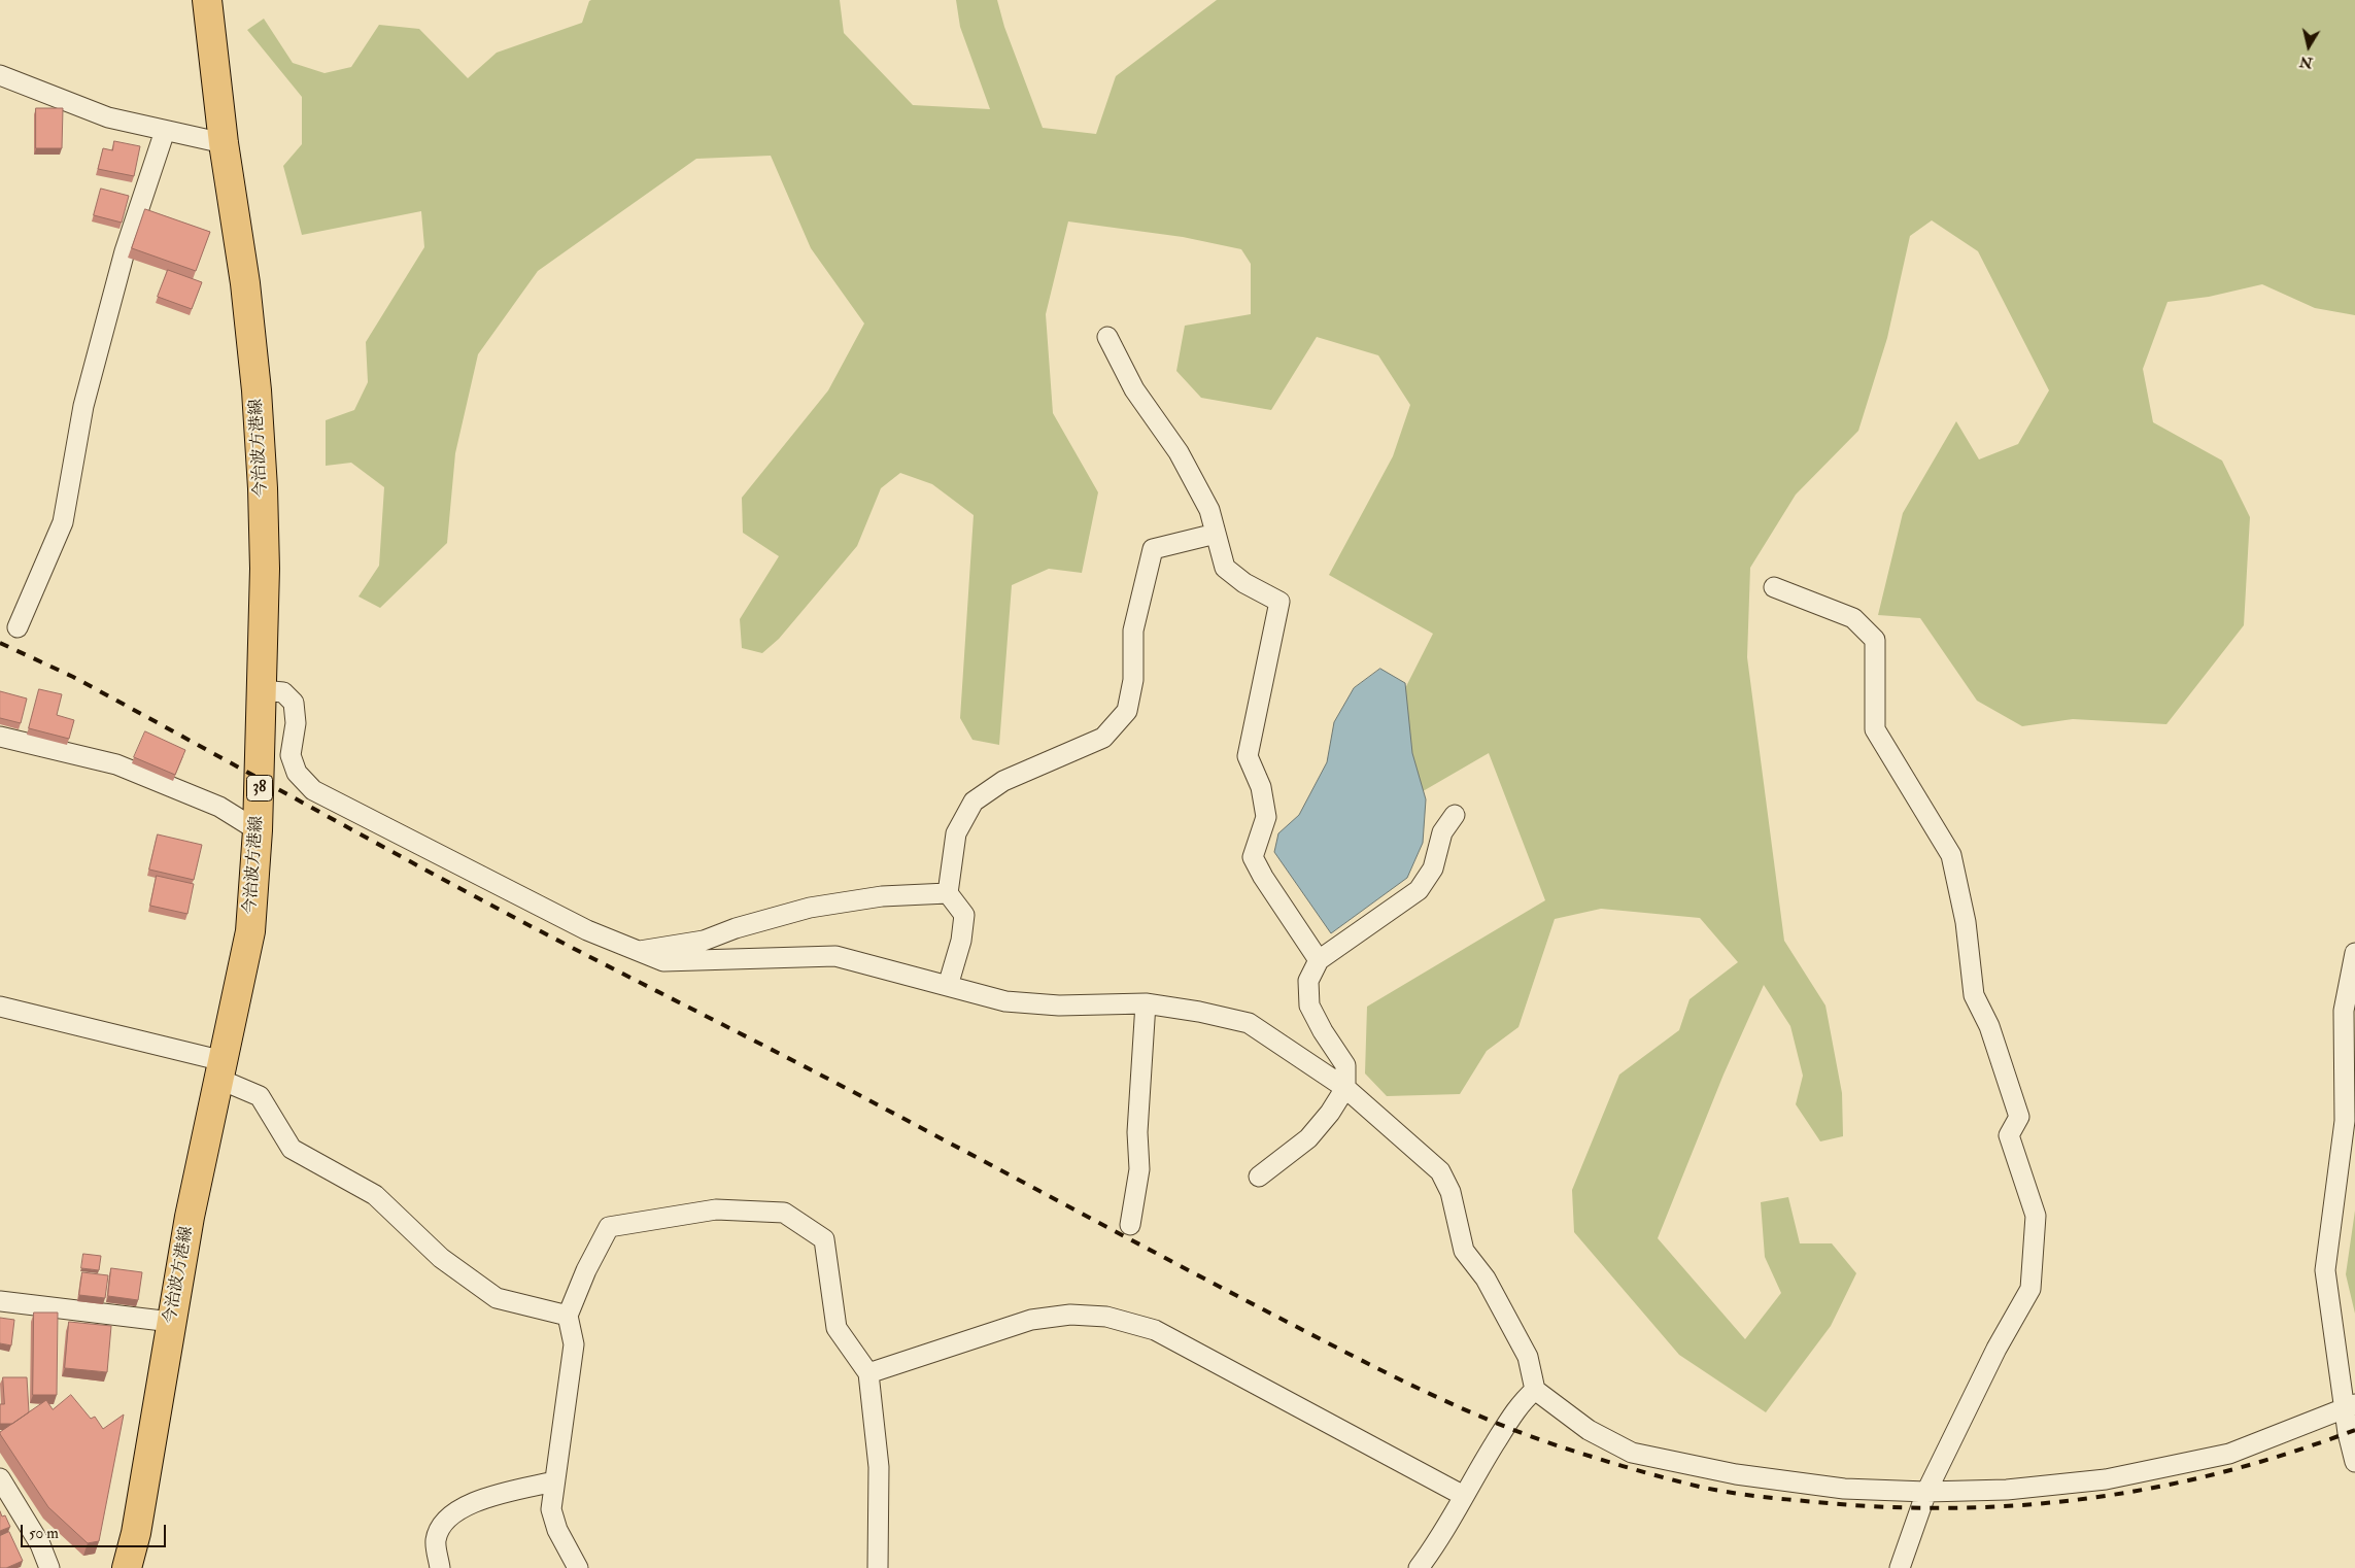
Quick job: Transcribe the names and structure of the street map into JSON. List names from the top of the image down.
{
  "streets": {
    "main road": ["今治波方港線", "38"]
  },
  "scale_bar": "50 m",
  "north": "bottom"
}
